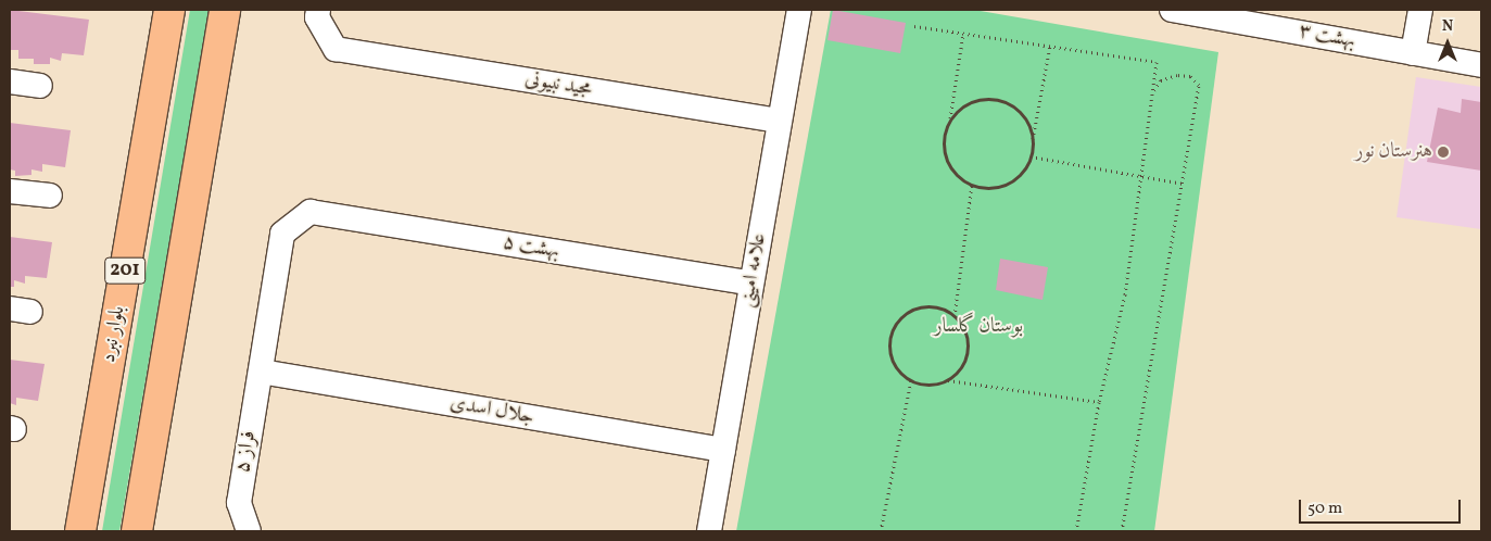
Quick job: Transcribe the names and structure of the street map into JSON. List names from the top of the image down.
{
  "streets": {
    "main road": ["201", "بلوار نبرد"],
    "street": [
      "بهشت ۳",
      "مجید نبیونی",
      "بهشت ۵",
      "علامه امینی",
      "جلال اسدی",
      "فراز ۵"
    ]
  },
  "crossings": [
    ["مجید نبیونی", "علامه امینی"],
    ["بهشت ۵", "علامه امینی"],
    ["بهشت ۵", "فراز ۵"],
    ["علامه امینی", "جلال اسدی"],
    ["جلال اسدی", "فراز ۵"]
  ],
  "parks": ["بوستان گلسار"],
  "places": ["هنرستان نور"],
  "scale_bar": "50 m",
  "north": "top"
}
